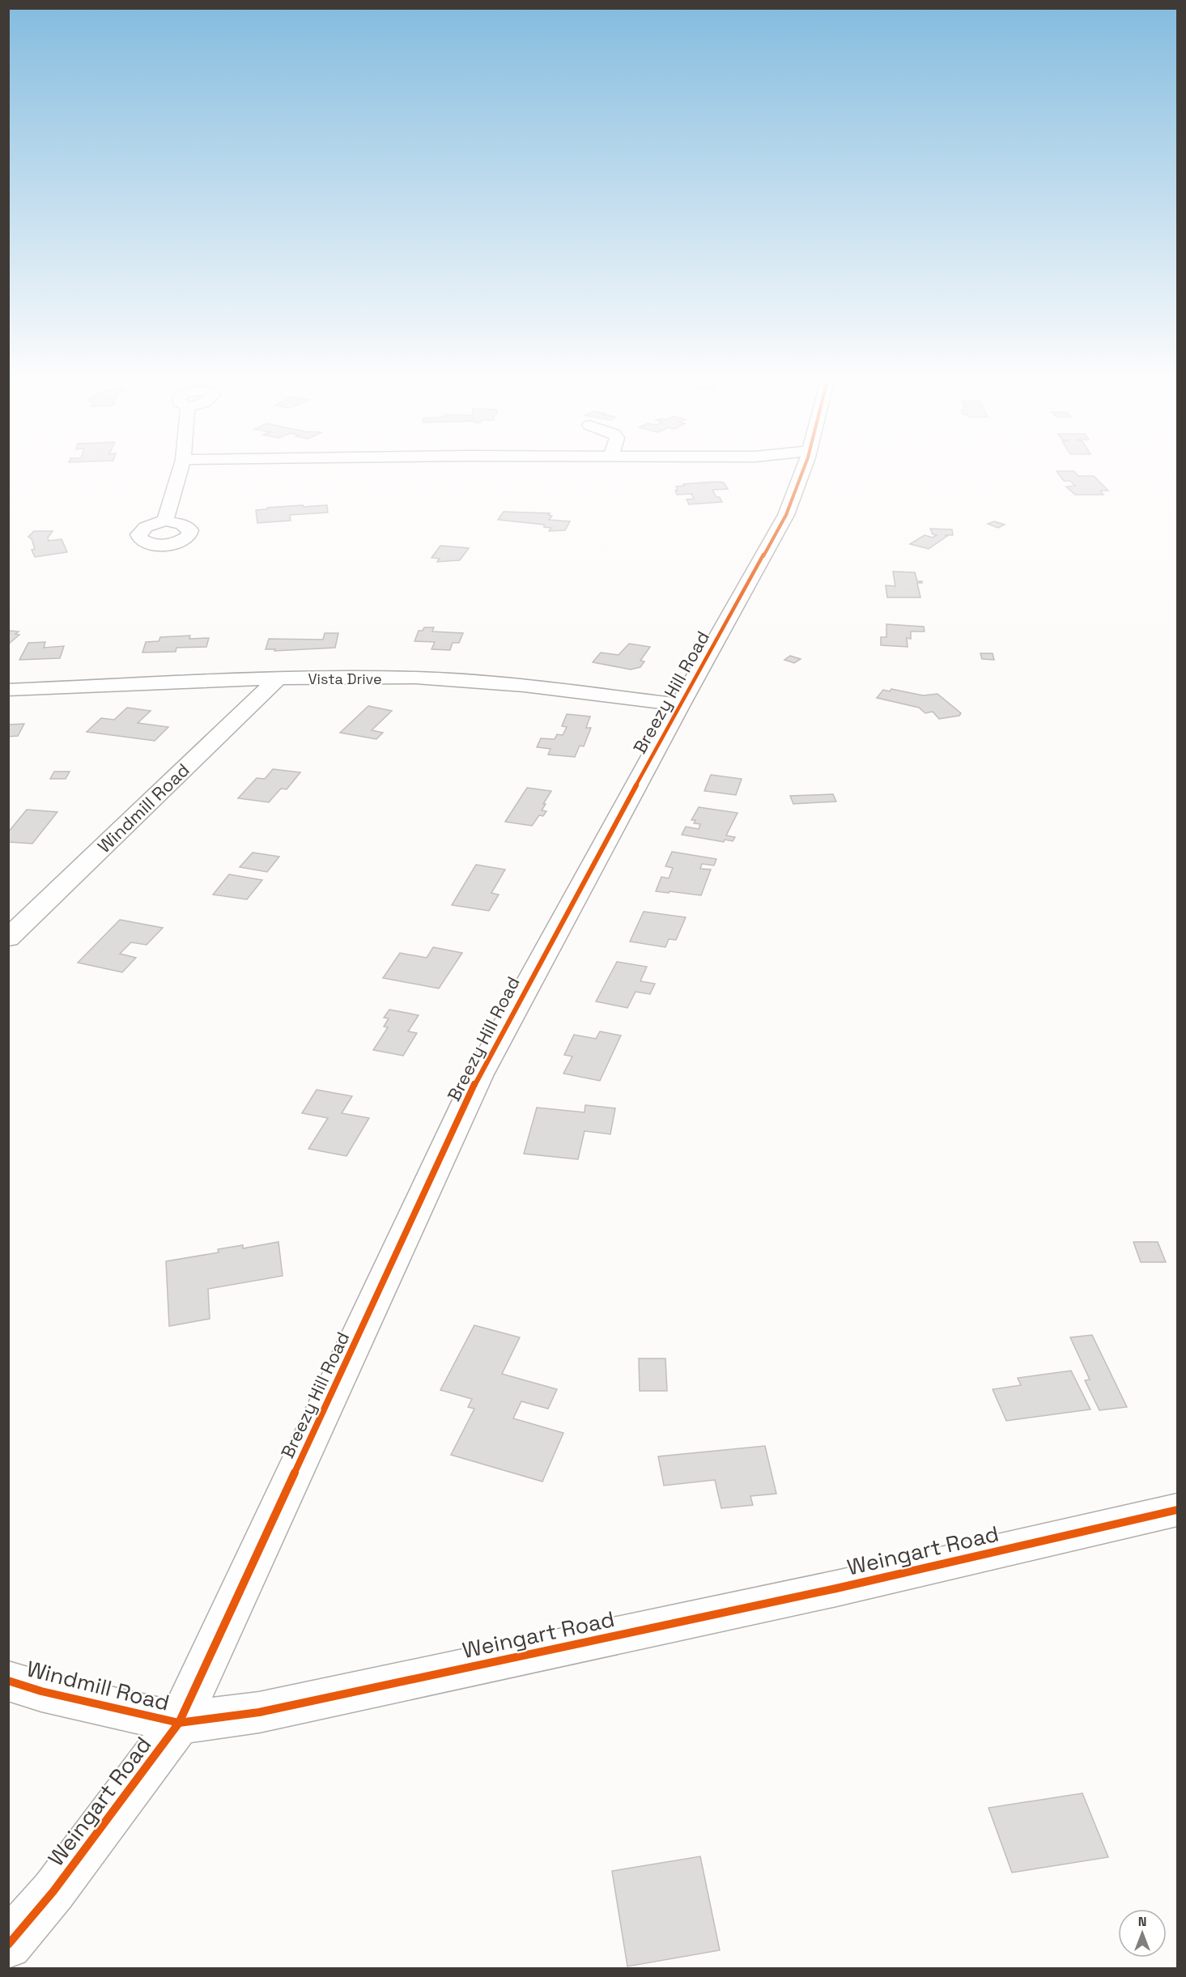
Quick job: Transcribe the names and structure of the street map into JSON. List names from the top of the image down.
{
  "streets": {
    "street": [
      "Vista Drive",
      "Breezy Hill Road",
      "Windmill Road",
      "Weingart Road"
    ]
  },
  "crossings": [
    ["Vista Drive", "Breezy Hill Road"],
    ["Vista Drive", "Windmill Road"],
    ["Breezy Hill Road", "Windmill Road"],
    ["Breezy Hill Road", "Weingart Road"],
    ["Windmill Road", "Weingart Road"]
  ],
  "north": "top"
}
